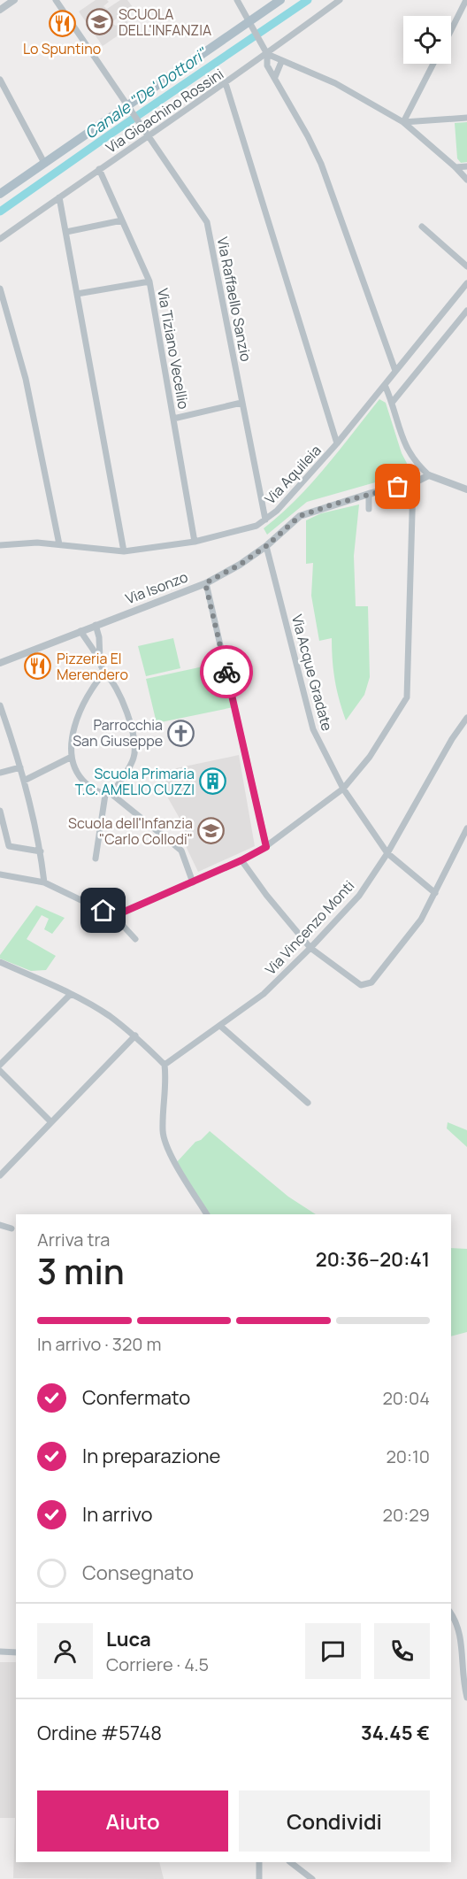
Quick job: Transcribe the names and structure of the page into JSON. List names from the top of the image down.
{
  "streets": {
    "street": [
      "Via Gioachino Rossini",
      "Via Raffaello Sanzio",
      "Via Tiziano Vecellio",
      "Via Aquileia",
      "Via Isonzo",
      "Via Acque Gradate",
      "Via Vincenzo Monti"
    ]
  },
  "crossings": [
    ["Via Gioachino Rossini", "Via Raffaello Sanzio"],
    ["Via Gioachino Rossini", "Via Tiziano Vecellio"],
    ["Via Raffaello Sanzio", "Via Aquileia"],
    ["Via Tiziano Vecellio", "Via Aquileia"],
    ["Via Isonzo", "Via Acque Gradate"],
    ["Via Acque Gradate", "Via Vincenzo Monti"]
  ],
  "water": ["Canale \"De' Dottori\""],
  "places": {
    "school or university": ["SCUOLA DELL'INFANZIA", "Scuola dell'Infanzia \"Carlo Collodi\""],
    "restaurant": ["Lo Spuntino", "Pizzeria El Merendero"],
    "church": ["Parrocchia San Giuseppe"],
    "building": ["Scuola Primaria T.C. AMELIO CUZZI"]
  },
  "page": {
    "heading": ["3 min", "Arriva tra", "20:36–20:41"],
    "panel": [
      "Luca",
      "Corriere · 4.5",
      "Ordine #5748",
      "34.45 €"
    ],
    "bar": "In arrivo · 320 m",
    "list": [
      ["Confermato", "20:04"],
      ["In preparazione", "20:10"],
      ["In arrivo", "20:29"],
      "Consegnato"
    ],
    "buttons": ["Aiuto", "Condividi"]
  }
}
